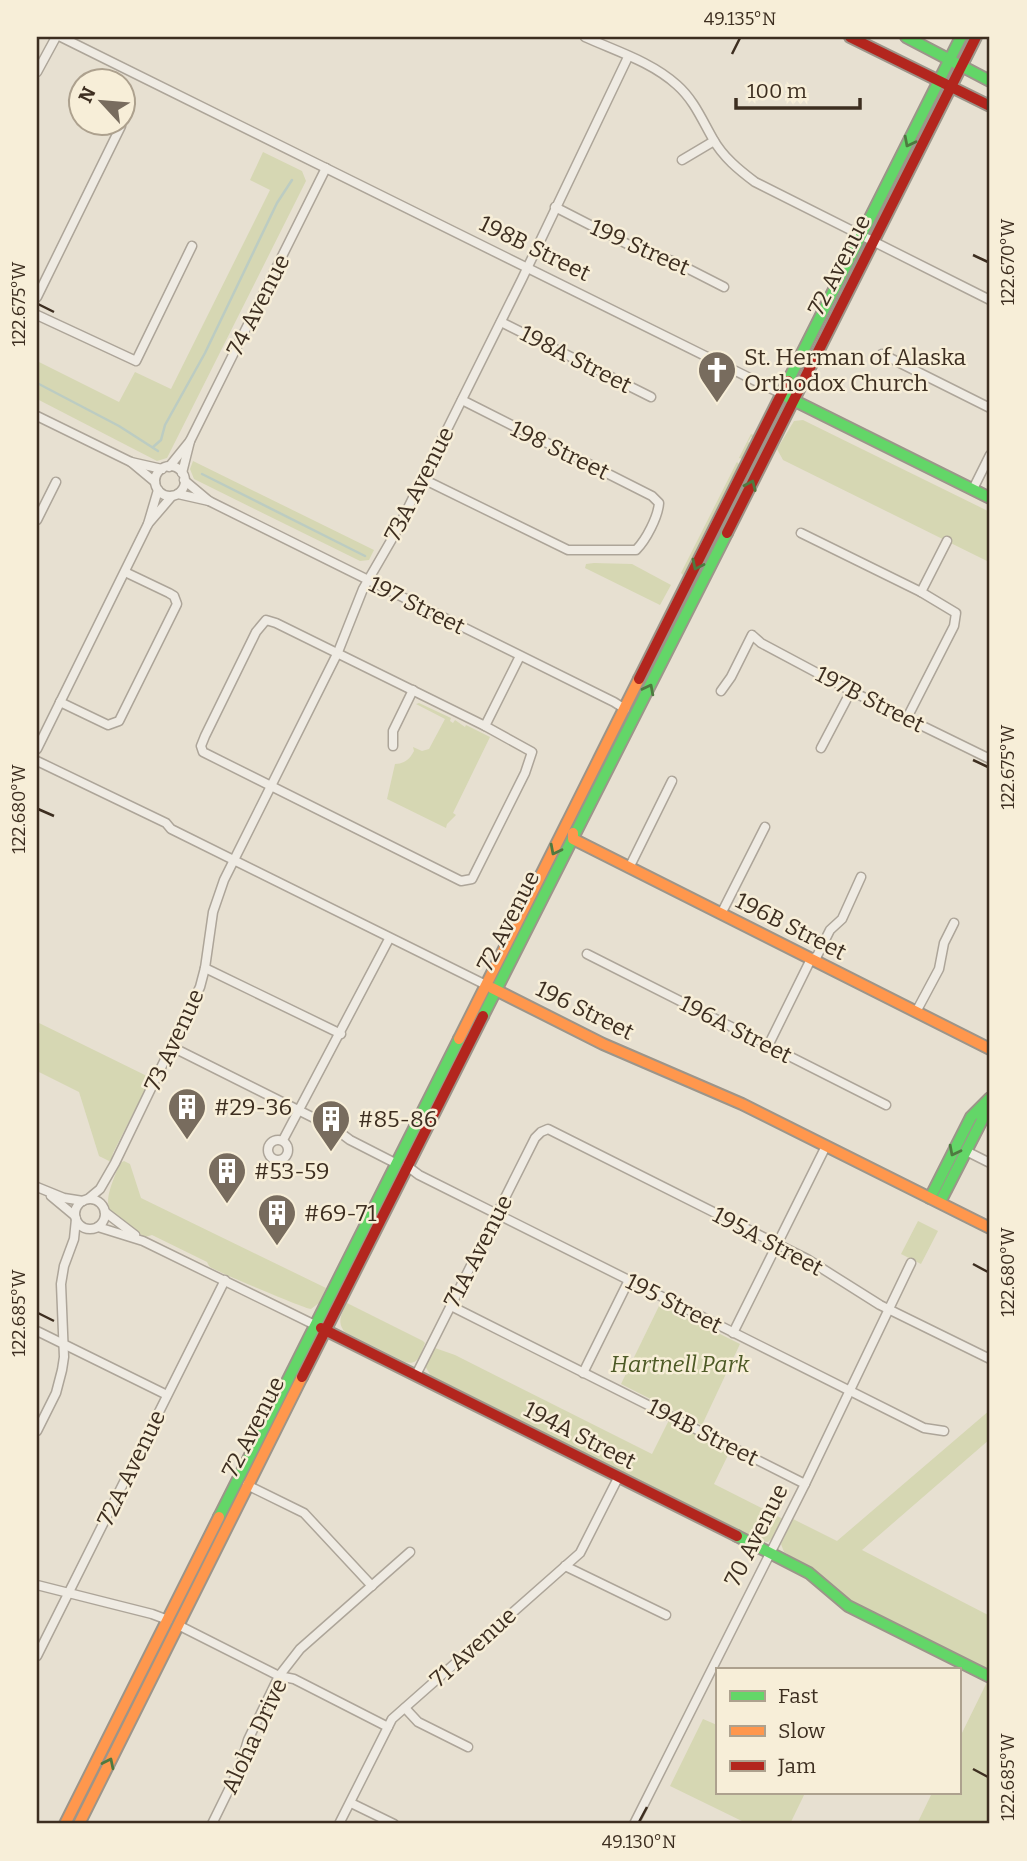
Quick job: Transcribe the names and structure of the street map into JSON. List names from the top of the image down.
{
  "streets": {
    "main road": [
      "198B Street",
      "72 Avenue",
      "196B Street",
      "196 Street",
      "194A Street"
    ],
    "street": [
      "199 Street",
      "74 Avenue",
      "198A Street",
      "198 Street",
      "73A Avenue",
      "197 Street",
      "197B Street",
      "196A Street",
      "73 Avenue",
      "195A Street",
      "71A Avenue",
      "195 Street",
      "194B Street",
      "72A Avenue",
      "70 Avenue",
      "71 Avenue",
      "Aloha Drive"
    ]
  },
  "crossings": [
    ["199 Street", "73A Avenue"],
    ["198B Street", "72 Avenue"],
    ["198B Street", "74 Avenue"],
    ["198B Street", "73A Avenue"],
    ["72 Avenue", "197 Street"],
    ["72 Avenue", "196B Street"],
    ["72 Avenue", "196 Street"],
    ["72 Avenue", "195 Street"],
    ["72 Avenue", "194A Street"],
    ["74 Avenue", "197 Street"],
    ["198A Street", "73A Avenue"],
    ["198 Street", "73A Avenue"],
    ["73A Avenue", "197 Street"],
    ["73A Avenue", "196 Street"],
    ["73A Avenue", "73 Avenue"],
    ["73 Avenue", "195 Street"],
    ["73 Avenue", "194A Street"],
    ["195A Street", "71A Avenue"],
    ["195A Street", "70 Avenue"],
    ["71A Avenue", "195 Street"],
    ["71A Avenue", "194B Street"],
    ["71A Avenue", "194A Street"],
    ["195 Street", "70 Avenue"],
    ["194B Street", "70 Avenue"],
    ["194A Street", "72A Avenue"],
    ["194A Street", "70 Avenue"],
    ["194A Street", "71 Avenue"]
  ],
  "parks": ["Hartnell Park"],
  "places": {
    "church": ["St. Herman of Alaska Orthodox Church"],
    "building": [
      "#29-36",
      "#85-86",
      "#53-59",
      "#69-71"
    ]
  },
  "legend": ["Fast", "Slow", "Jam"],
  "scale_bar": "100 m",
  "north": "top left",
  "coordinates": [
    "49.135°N",
    "122.670°W",
    "122.675°W",
    "122.680°W",
    "122.685°W",
    "49.130°N"
  ]
}
